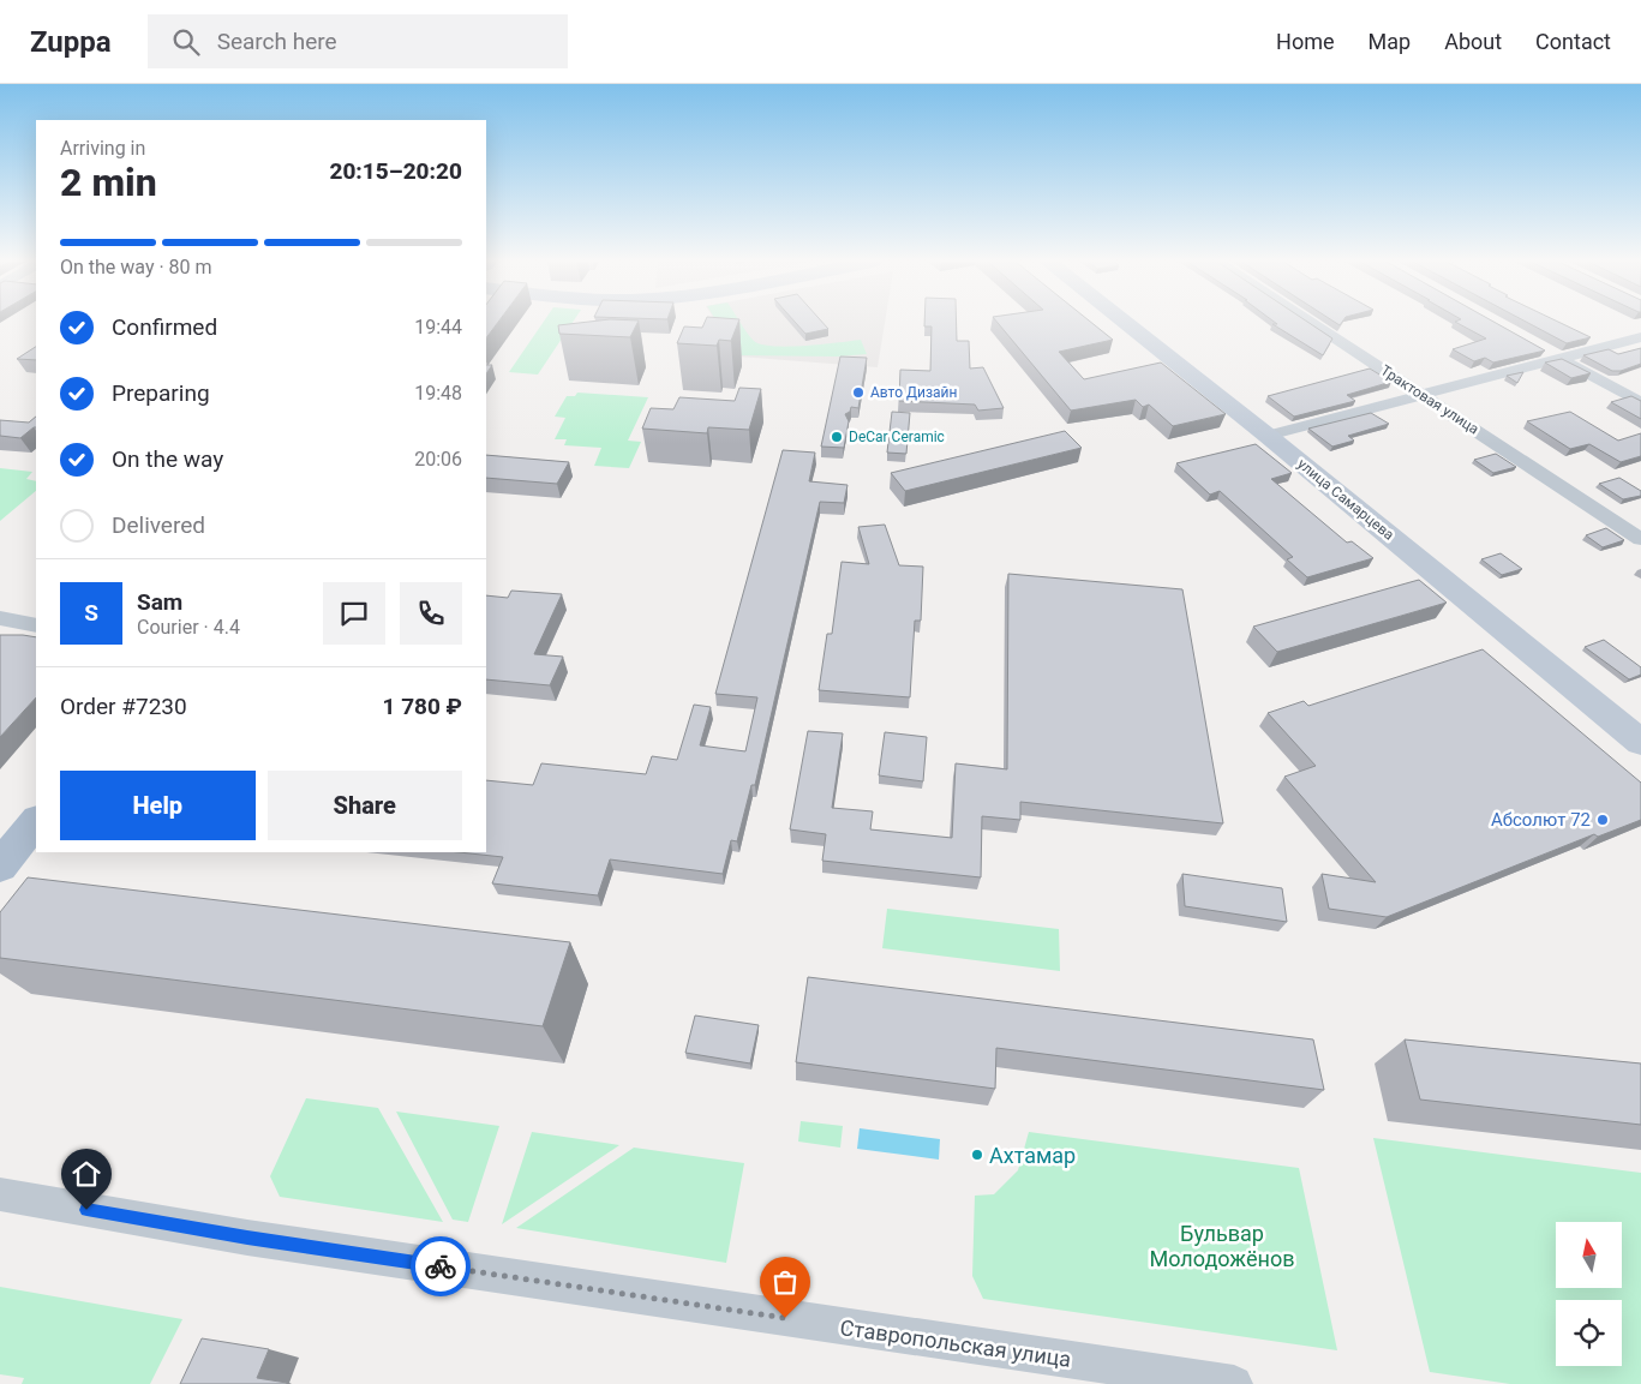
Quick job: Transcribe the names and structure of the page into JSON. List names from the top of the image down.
{
  "streets": {
    "street": ["Трактовая улица", "улица Самарцева", "Ставропольская улица"]
  },
  "parks": ["Бульвар Молодожёнов"],
  "places": [
    "Авто Дизайн",
    "DeCar Ceramic",
    "Абсолют 72",
    "Ахтамар"
  ],
  "north": "top",
  "page": {
    "header": "Zuppa",
    "search": "Search here",
    "nav": [
      "Home",
      "Map",
      "About",
      "Contact"
    ],
    "heading": ["2 min", "Arriving in", "20:15–20:20"],
    "panel": [
      "Sam",
      "Courier · 4.4",
      "Order #7230",
      "1 780 ₽"
    ],
    "bar": "On the way · 80 m",
    "list": [
      ["Confirmed", "19:44"],
      ["Preparing", "19:48"],
      ["On the way", "20:06"],
      "Delivered"
    ],
    "round": "S",
    "buttons": ["Help", "Share"]
  }
}
